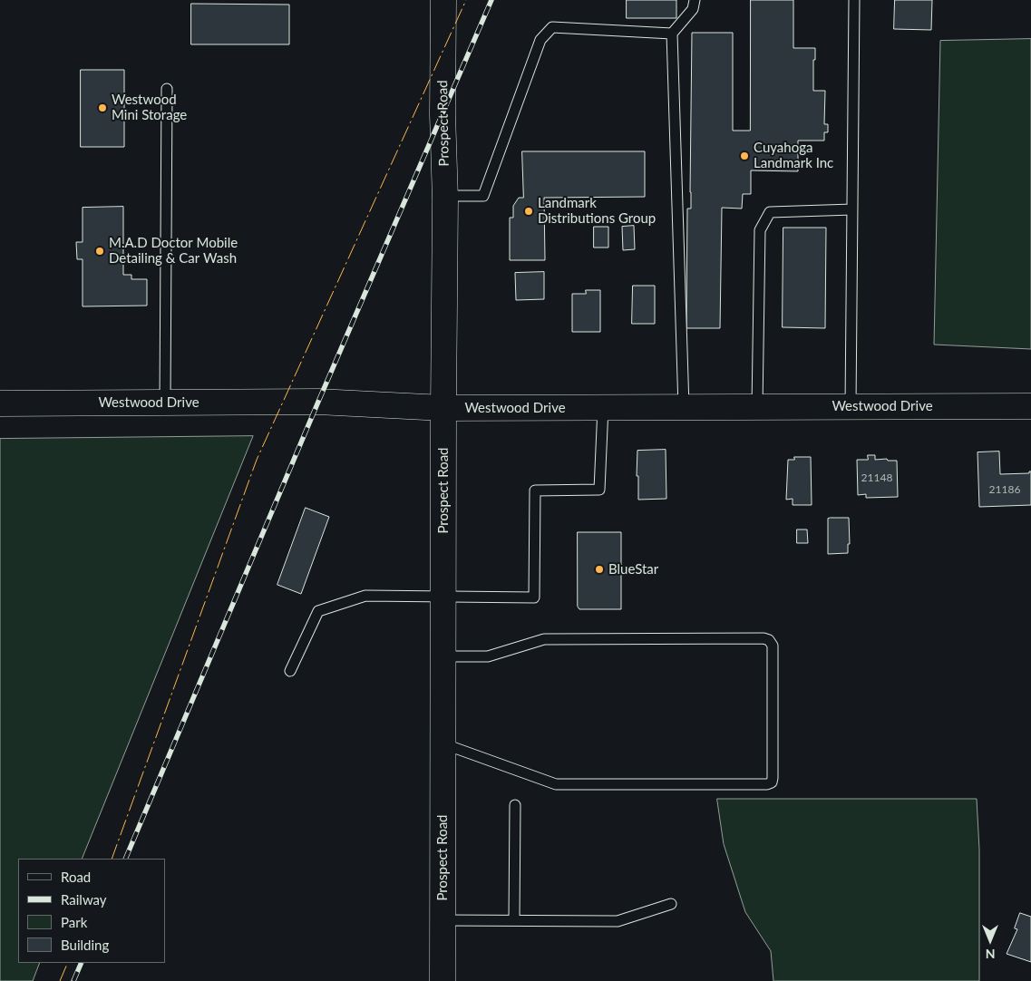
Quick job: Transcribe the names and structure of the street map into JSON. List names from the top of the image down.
{
  "streets": {
    "street": ["Prospect Road", "Westwood Drive"]
  },
  "crossings": [
    ["Prospect Road", "Westwood Drive"]
  ],
  "places": [
    "Westwood Mini Storage",
    "Cuyahoga Landmark Inc",
    "Landmark Distributions Group",
    "M.A.D Doctor Mobile Detailing & Car Wash",
    "BlueStar"
  ],
  "house_numbers": ["21148", "21186"],
  "legend": [
    "Road",
    "Railway",
    "Park",
    "Building"
  ],
  "north": "bottom"
}
